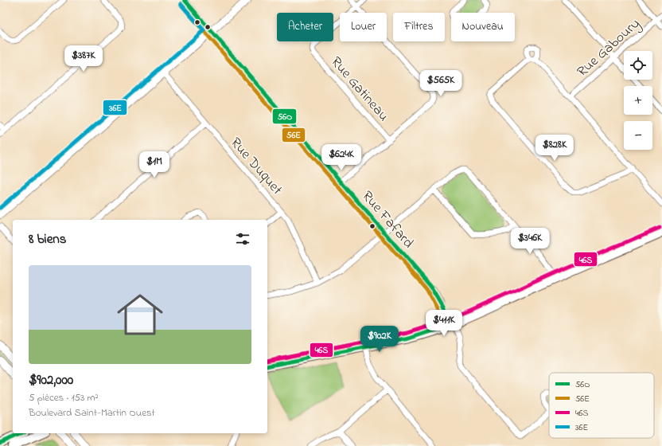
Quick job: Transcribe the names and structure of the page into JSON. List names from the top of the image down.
{
  "streets": {
    "street": [
      "Rue Gaboury",
      "Rue Gatineau",
      "Rue Duquet",
      "Rue Fafard"
    ]
  },
  "lines": [
    "transit line 56O",
    "transit line 56E",
    "transit line 36E",
    "transit line 46S"
  ],
  "legend": [
    "56O",
    "56E",
    "46S",
    "36E"
  ],
  "page": {
    "chip": [
      "Acheter",
      "Louer",
      "Filtres",
      "Nouveau"
    ],
    "price": [
      "$387K",
      "$565K",
      "$828K",
      "$624K",
      "$1M",
      "$346K",
      "$411K",
      "$902K"
    ],
    "map_buttons": ["+", "−"],
    "heading": "8 biens",
    "list": [
      {
        "name": "$902,000",
        "note": "5 pièces · 153 m² · Boulevard Saint-Martin Ouest"
      }
    ]
  }
}
